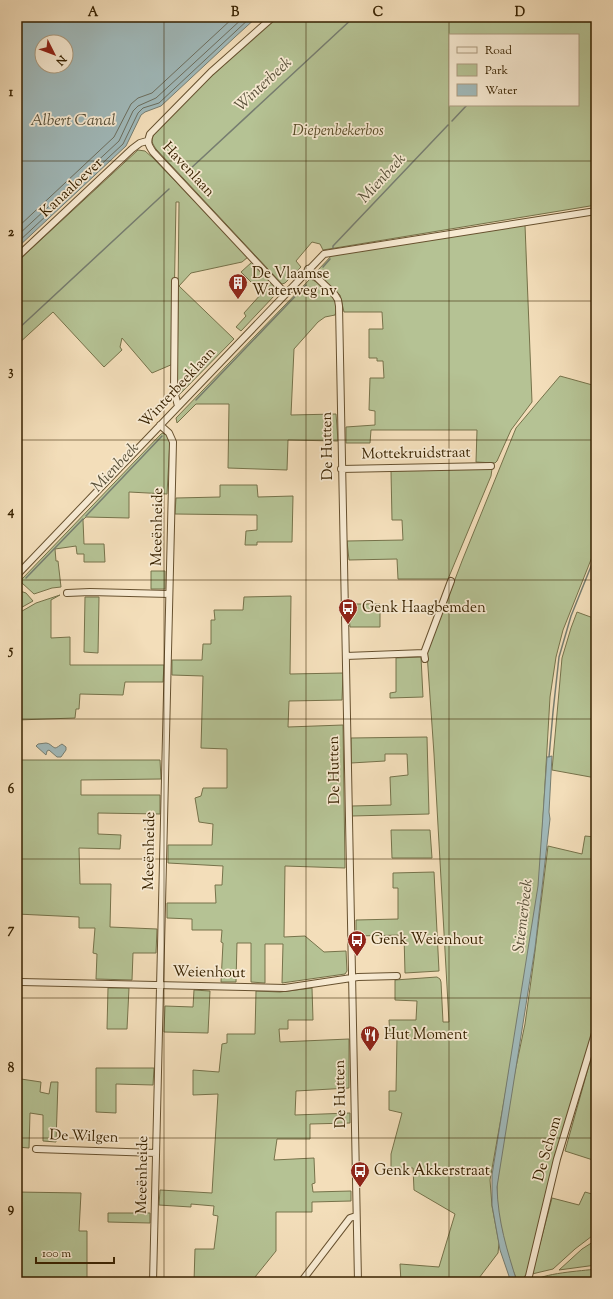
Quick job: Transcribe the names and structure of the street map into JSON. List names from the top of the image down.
{
  "streets": {
    "street": [
      "Havenlaan",
      "Kanaaloever",
      "Winterbeeklaan",
      "De Hutten",
      "Mottekruidstraat",
      "Meeënheide",
      "Weienhout",
      "De Wilgen",
      "De Schom"
    ]
  },
  "crossings": [
    ["Havenlaan", "Kanaaloever"],
    ["Havenlaan", "Winterbeeklaan"],
    ["Winterbeeklaan", "De Hutten"],
    ["Winterbeeklaan", "Meeënheide"],
    ["De Hutten", "Mottekruidstraat"],
    ["De Hutten", "Weienhout"],
    ["Meeënheide", "Weienhout"],
    ["Meeënheide", "De Wilgen"]
  ],
  "water": [
    "Winterbeek",
    "Albert Canal",
    "Mienbeek",
    "Stiemerbeek"
  ],
  "parks": ["Diepenbekerbos"],
  "places": {
    "building": ["De Vlaamse Waterweg nv"],
    "bus stop": ["Genk Haagbemden", "Genk Weienhout", "Genk Akkerstraat"],
    "restaurant": ["Hut Moment"]
  },
  "legend": ["Road", "Park", "Water"],
  "scale_bar": "100 m",
  "north": "bottom right",
  "grid": {
    "columns": [
      "A",
      "B",
      "C",
      "D"
    ],
    "rows": [
      "1",
      "2",
      "3",
      "4",
      "5",
      "6",
      "7",
      "8",
      "9"
    ]
  }
}
